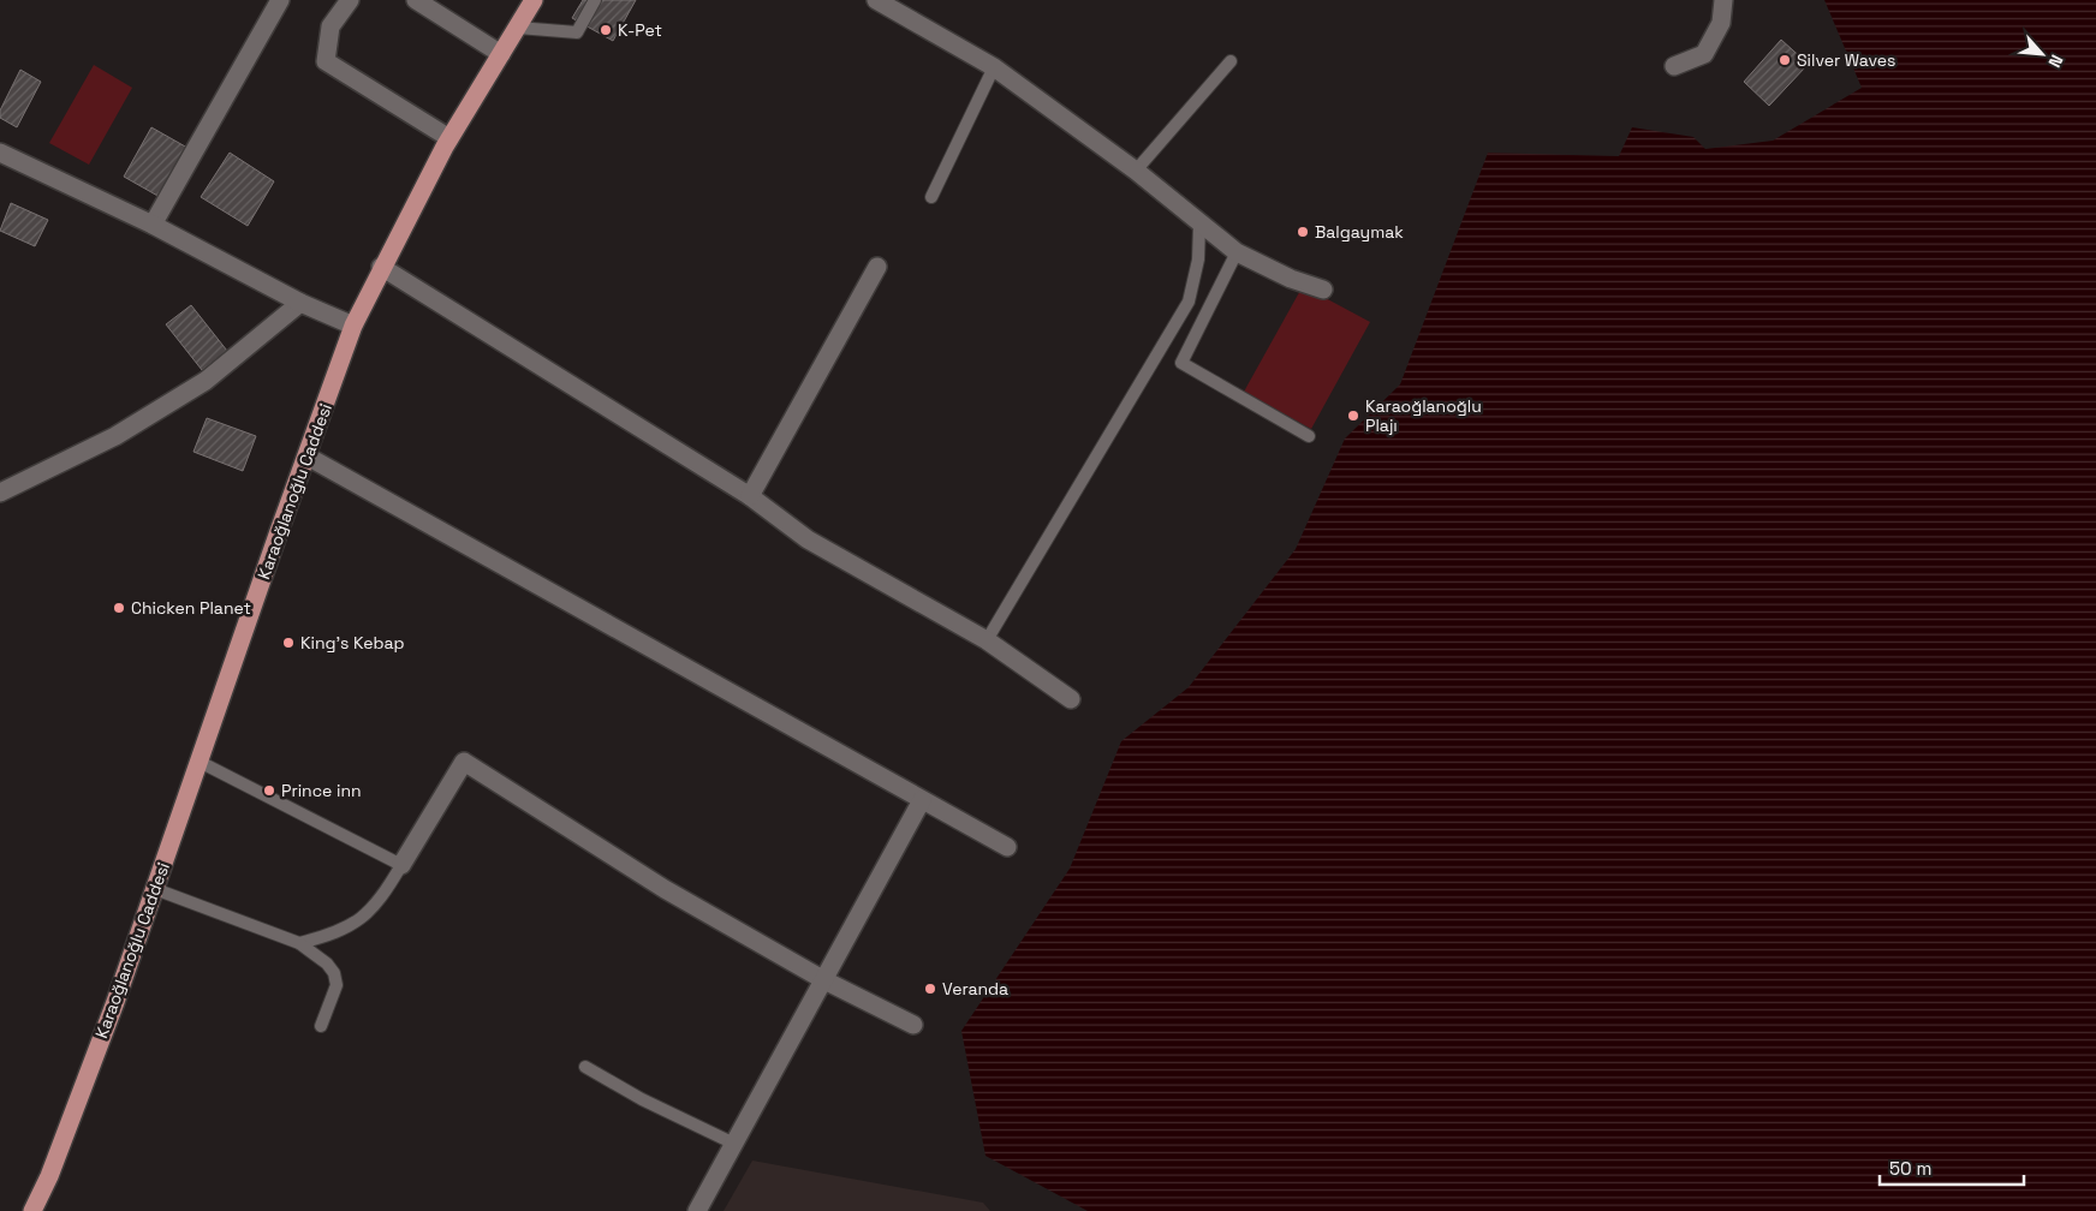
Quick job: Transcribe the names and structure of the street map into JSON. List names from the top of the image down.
{
  "streets": {
    "main road": ["Karaoğlanoğlu Caddesi"]
  },
  "places": [
    "K-Pet",
    "Silver Waves",
    "Balgaymak",
    "Karaoğlanoğlu Plajı",
    "Chicken Planet",
    "King's Kebap",
    "Prince inn",
    "Veranda"
  ],
  "scale_bar": "50 m",
  "north": "bottom right"
}
